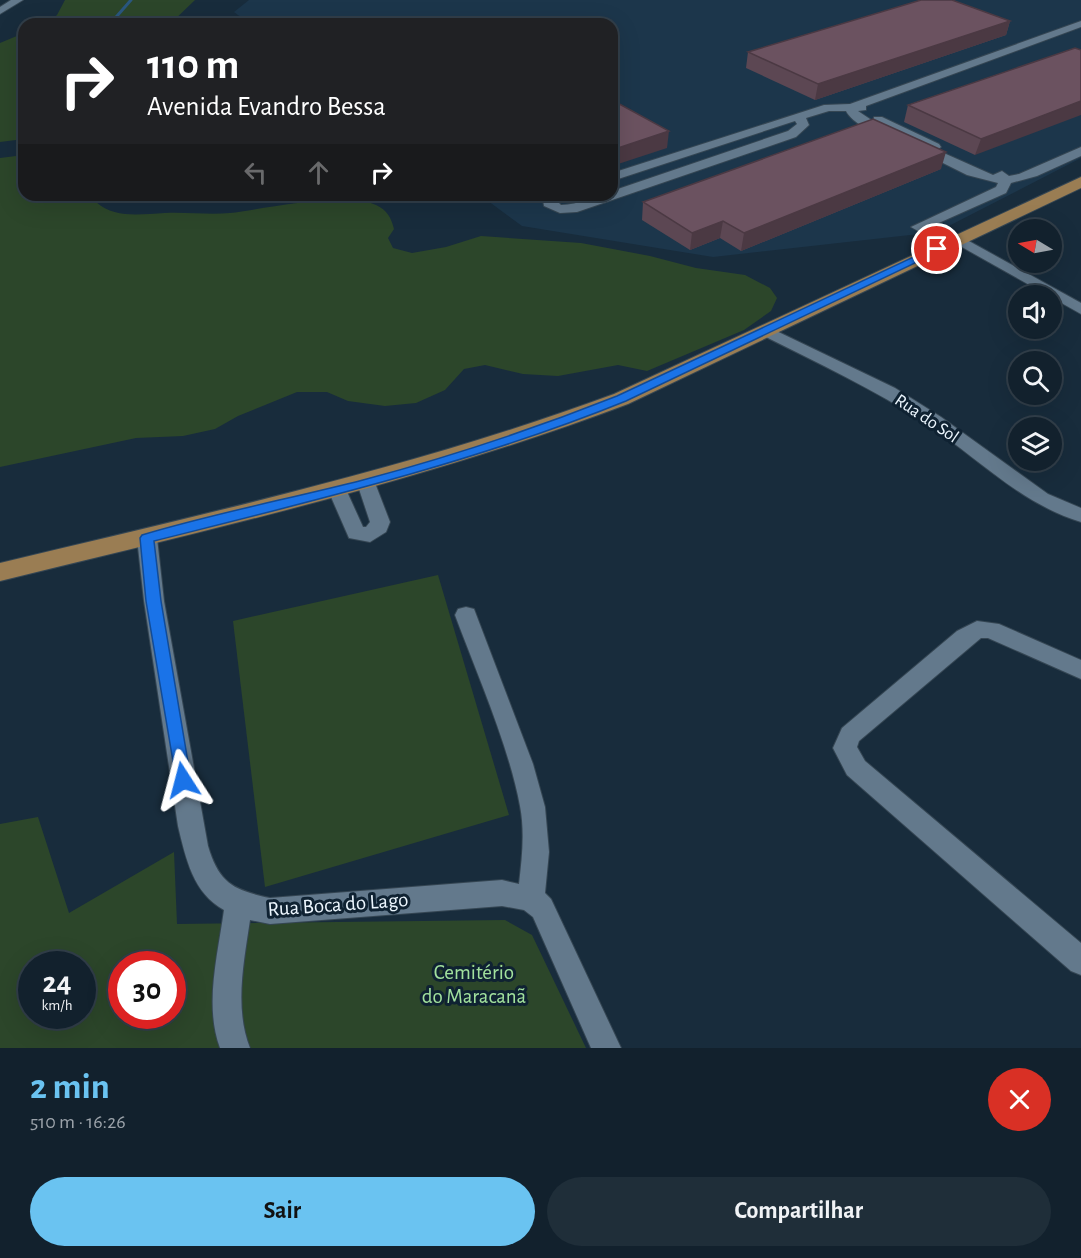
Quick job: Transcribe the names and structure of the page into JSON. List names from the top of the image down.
{
  "streets": {
    "street": ["Rua do Sol", "Rua Boca do Lago"]
  },
  "parks": ["Cemitério do Maracanã"],
  "north": "left",
  "page": {
    "turn": ["110 m", "Avenida Evandro Bessa"],
    "speed": "24 km/h",
    "limit": "30",
    "heading": ["2 min", "510 m · 16:26"],
    "buttons": ["Sair", "Compartilhar"]
  }
}
